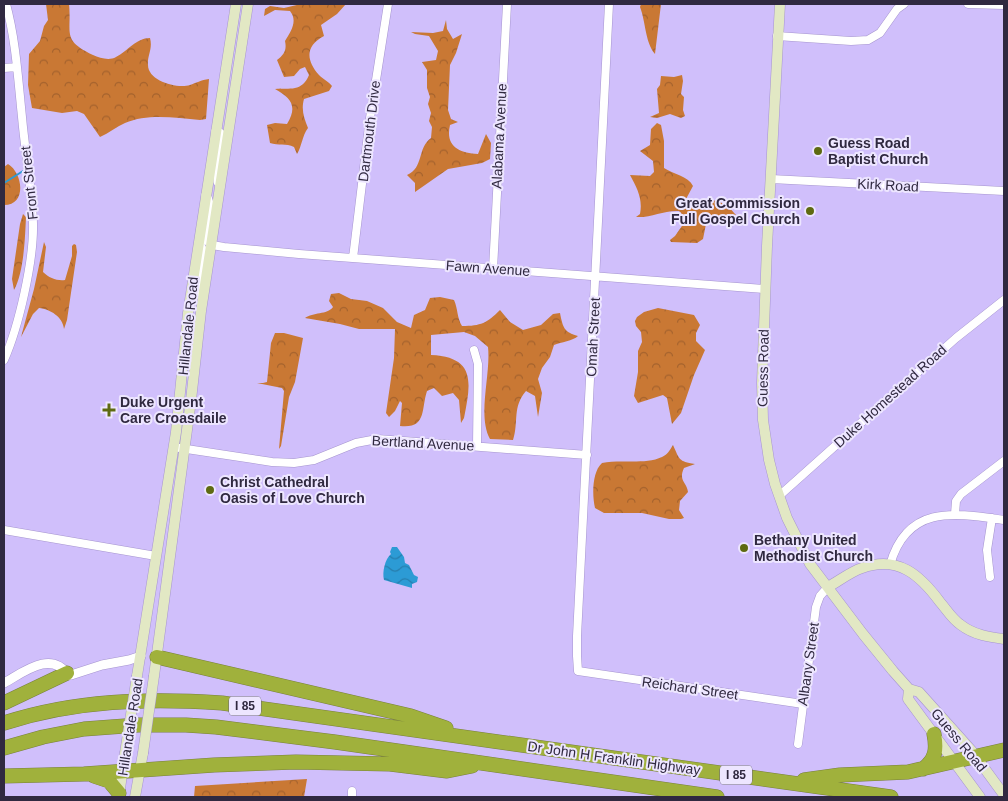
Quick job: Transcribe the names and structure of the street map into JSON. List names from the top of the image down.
{
  "streets": {
    "highway": ["I 85", "Dr John H Franklin Highway"],
    "main road": ["Hillandale Road", "Guess Road"],
    "street": [
      "Dartmouth Drive",
      "Alabama Avenue",
      "Front Street",
      "Kirk Road",
      "Fawn Avenue",
      "Omah Street",
      "Duke Homestead Road",
      "Bertland Avenue",
      "Albany Street",
      "Reichard Street"
    ]
  },
  "crossings": [
    ["Dartmouth Drive", "Fawn Avenue"],
    ["Alabama Avenue", "Fawn Avenue"],
    ["Kirk Road", "Guess Road"],
    ["Fawn Avenue", "Hillandale Road"],
    ["Fawn Avenue", "Omah Street"],
    ["Fawn Avenue", "Guess Road"],
    ["Hillandale Road", "Bertland Avenue"],
    ["Omah Street", "Bertland Avenue"],
    ["Omah Street", "Reichard Street"],
    ["Guess Road", "Duke Homestead Road"],
    ["Guess Road", "Albany Street"],
    ["Albany Street", "Reichard Street"],
    ["I 85", "Dr John H Franklin Highway"]
  ],
  "places": {
    "other": [
      "Guess Road Baptist Church",
      "Great Commission Full Gospel Church",
      "Christ Cathedral Oasis of Love Church",
      "Bethany United Methodist Church"
    ],
    "health": ["Duke Urgent Care Croasdaile"]
  }
}
